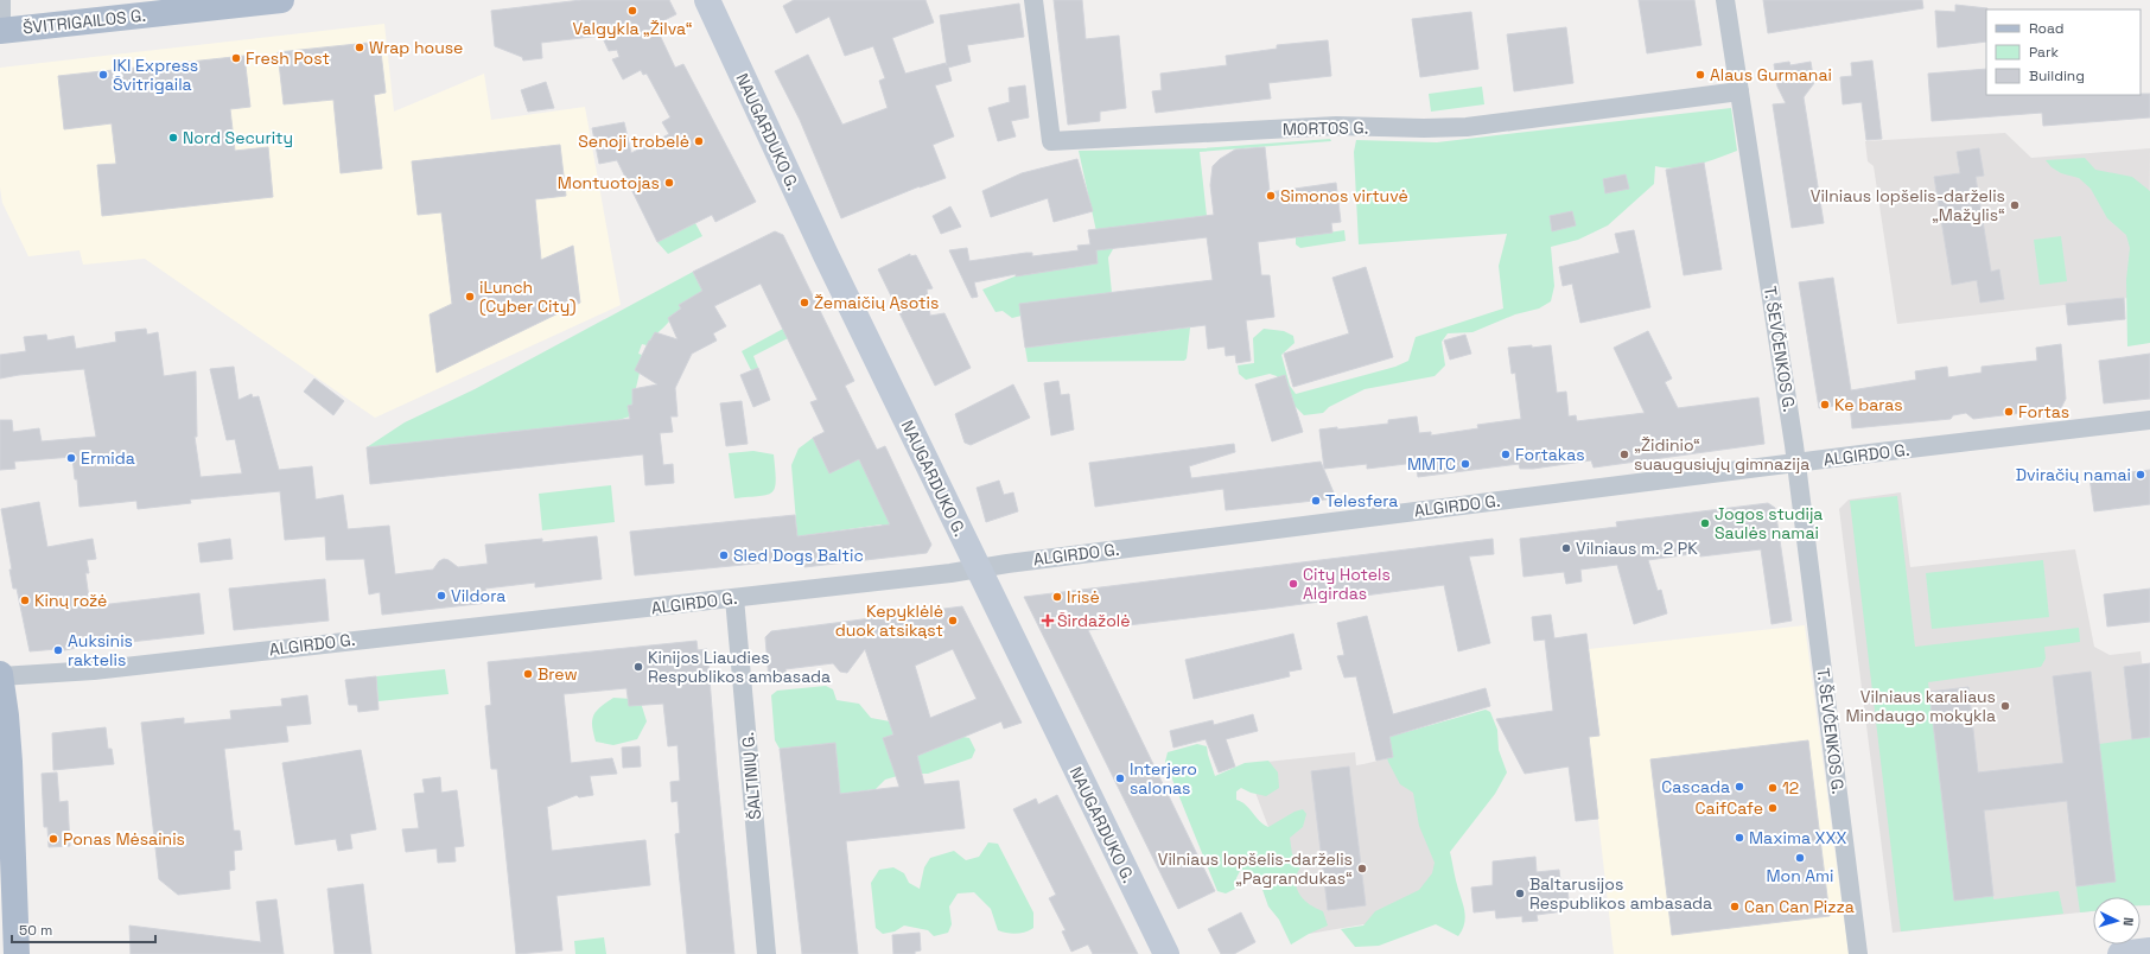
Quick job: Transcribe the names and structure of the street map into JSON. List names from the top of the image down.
{
  "streets": {
    "main road": ["ŠVITRIGAILOS G.", "NAUGARDUKO G."],
    "street": [
      "MORTOS G.",
      "T. ŠEVČENKOS G.",
      "ALGIRDO G.",
      "ŠALTINIŲ G."
    ]
  },
  "crossings": [
    ["MORTOS G.", "T. ŠEVČENKOS G."],
    ["NAUGARDUKO G.", "ALGIRDO G."],
    ["T. ŠEVČENKOS G.", "ALGIRDO G."],
    ["ALGIRDO G.", "ŠALTINIŲ G."]
  ],
  "places": {
    "other": [
      "Valgykla „Žilva“",
      "Wrap house",
      "Fresh Post",
      "IKI Express Švitrigaila",
      "Alaus Gurmanai",
      "Nord Security",
      "Senoji trobelė",
      "Montuotojas",
      "Simonos virtuvė",
      "Vilniaus lopšelis-darželis „Mažylis“",
      "iLunch (Cyber City)",
      "Žemaičių Ąsotis",
      "Ke baras",
      "Fortas",
      "Fortakas",
      "„Židinio“ suaugusiųjų gimnazija",
      "Ermida",
      "MMTC",
      "Dviračių namai",
      "Telesfera",
      "Jogos studija Saulės namai",
      "Vilniaus m. 2 PK",
      "Sled Dogs Baltic",
      "City Hotels Algirdas",
      "Vildora",
      "Irisė",
      "Kinų rožė",
      "Kepyklėlė duok atsikąst",
      "Auksinis raktelis",
      "Kinijos Liaudies Respublikos ambasada",
      "Brew",
      "Vilniaus karaliaus Mindaugo mokykla",
      "Interjero salonas",
      "Cascada",
      "12",
      "CaifCafe",
      "Maxima XXX",
      "Ponas Mėsainis",
      "Mon Ami",
      "Vilniaus lopšelis-darželis „Pagrandukas“",
      "Baltarusijos Respublikos ambasada",
      "Can Can Pizza"
    ],
    "health": ["Širdažolė"]
  },
  "legend": ["Road", "Park", "Building"],
  "scale_bar": "50 m",
  "north": "right"
}
